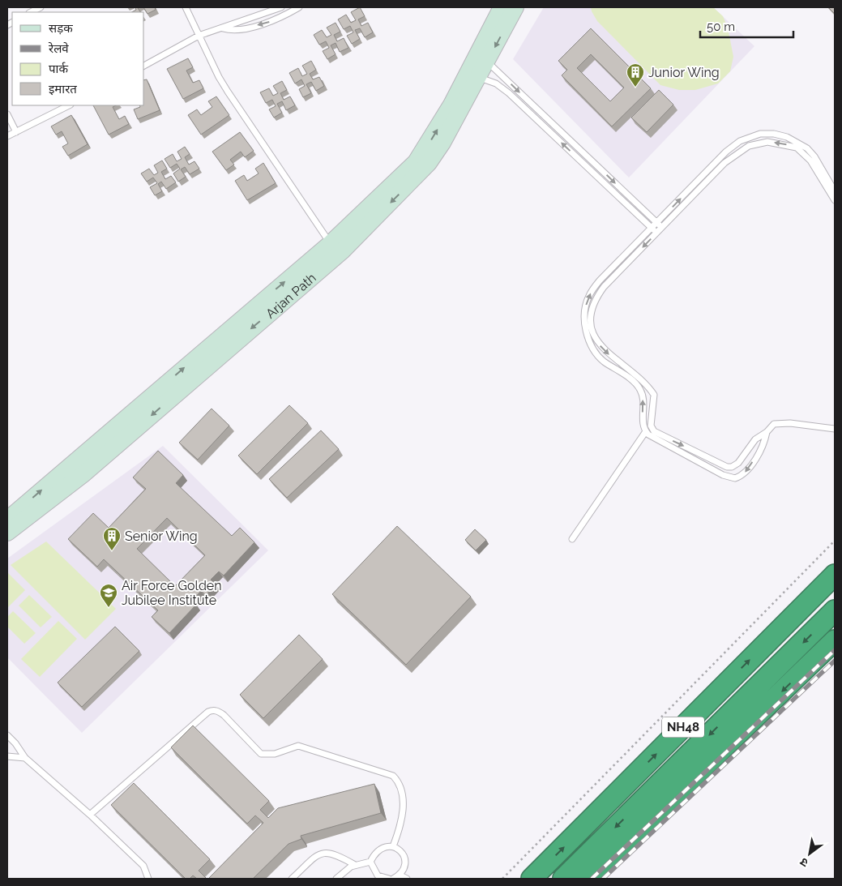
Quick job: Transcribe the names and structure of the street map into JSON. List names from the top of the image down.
{
  "streets": {
    "highway": ["NH48"],
    "main road": ["Arjan Path"]
  },
  "places": {
    "building": ["Junior Wing", "Senior Wing"],
    "school or university": ["Air Force Golden Jubilee Institute"]
  },
  "legend": [
    "सड़क",
    "रेलवे",
    "पार्क",
    "इमारत"
  ],
  "scale_bar": "50 m",
  "north": "bottom left"
}
